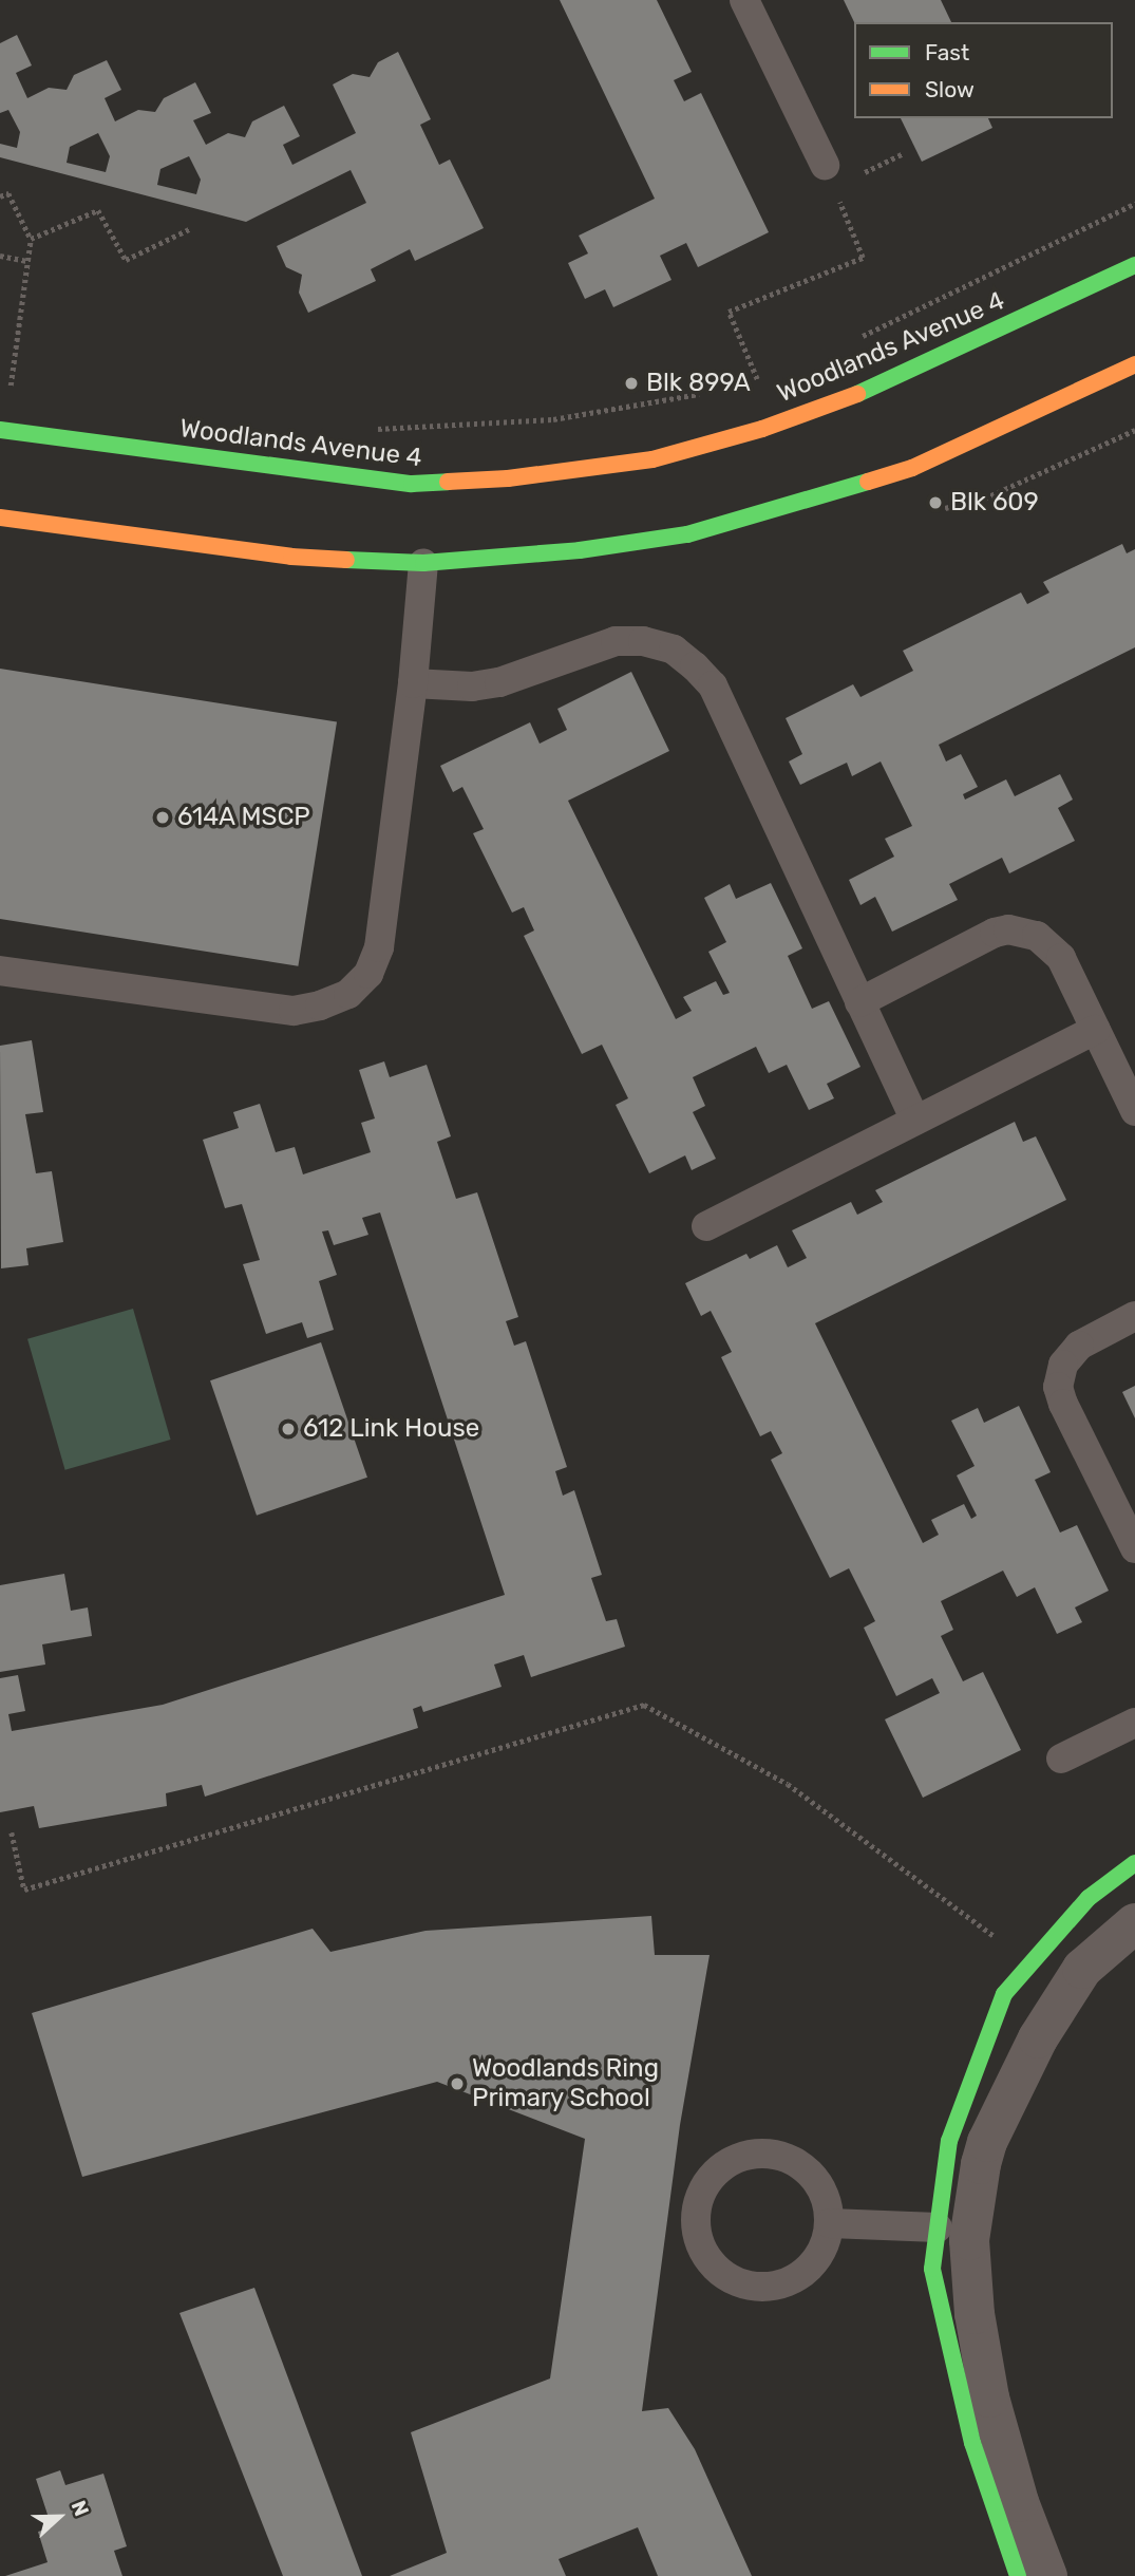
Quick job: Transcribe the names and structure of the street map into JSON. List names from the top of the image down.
{
  "streets": {
    "main road": ["Woodlands Avenue 4"]
  },
  "places": [
    "Blk 899A",
    "Blk 609",
    "614A MSCP",
    "612 Link House",
    "Woodlands Ring Primary School"
  ],
  "legend": ["Fast", "Slow"],
  "north": "right"
}
